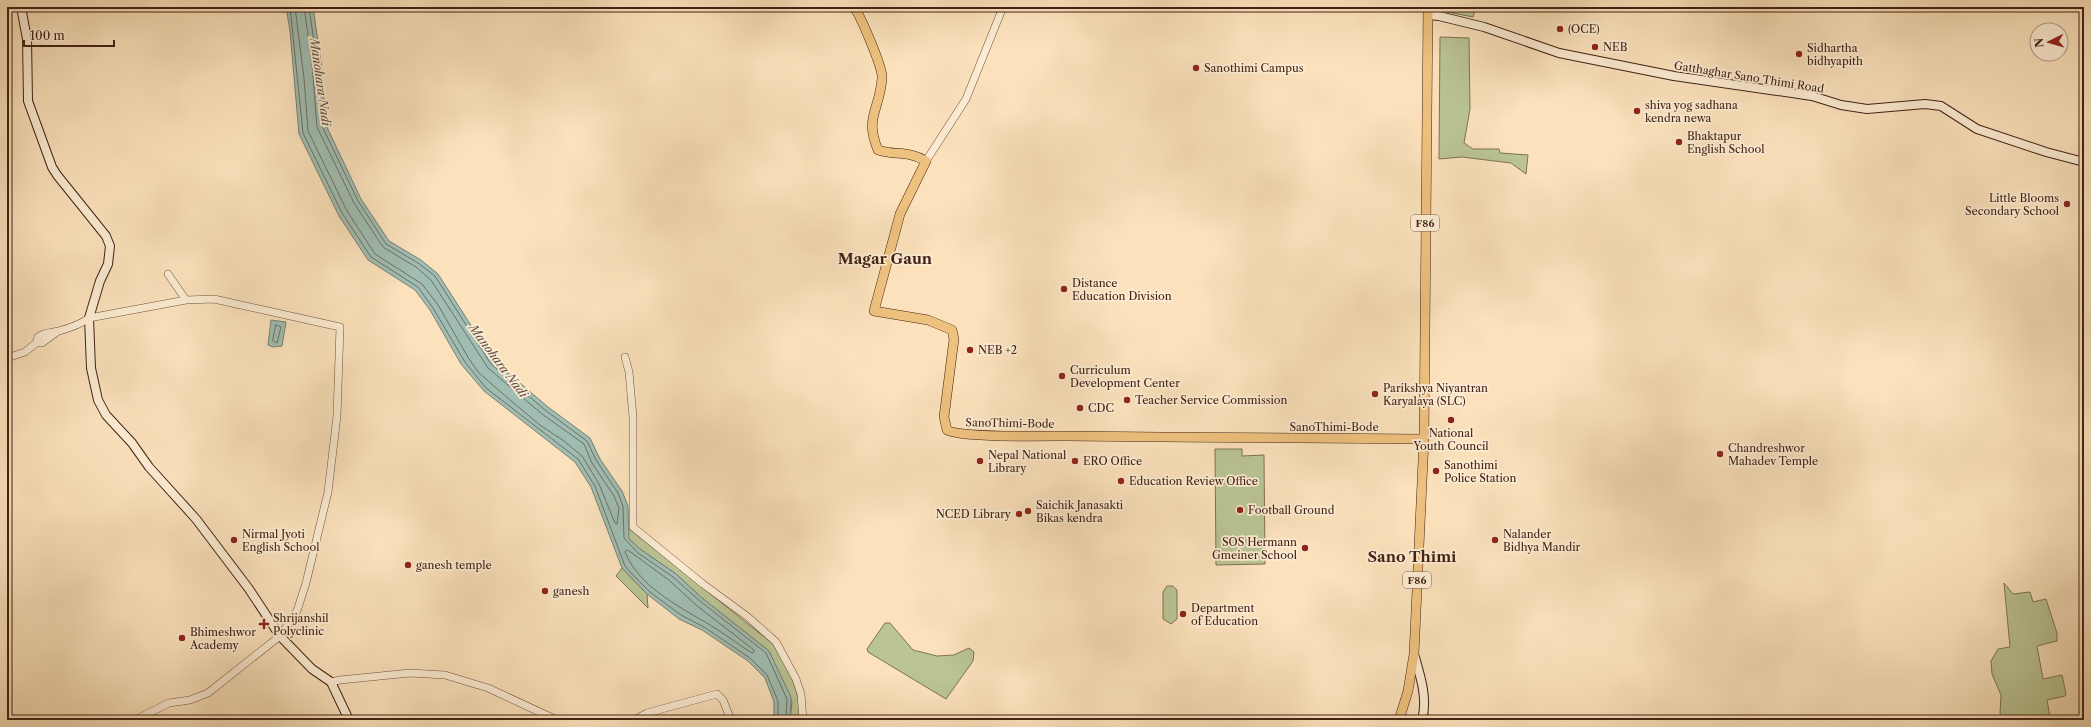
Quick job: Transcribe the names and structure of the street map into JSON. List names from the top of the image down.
{
  "streets": {
    "main road": ["Gatthaghar Sano Thimi Road", "F86", "SanoThimi-Bode"]
  },
  "crossings": [
    ["Gatthaghar Sano Thimi Road", "F86"],
    ["F86", "SanoThimi-Bode"]
  ],
  "districts": ["Magar Gaun", "Sano Thimi"],
  "water": ["Manohara Nadi"],
  "places": {
    "other": [
      "(OCE)",
      "NEB",
      "Sidhartha bidhyapith",
      "Sanothimi Campus",
      "shiva yog sadhana kendra newa",
      "Bhaktapur English School",
      "Little Blooms Secondary School",
      "Distance Education Division",
      "NEB +2",
      "Curriculum Development Center",
      "Parikshya Niyantran Karyalaya (SLC)",
      "Teacher Service Commission",
      "CDC",
      "National Youth Council",
      "Chandreshwor Mahadev Temple",
      "Nepal National Library",
      "ERO Office",
      "Sanothimi Police Station",
      "Education Review Office",
      "Football Ground",
      "Saichik Janasakti Bikas kendra",
      "NCED Library",
      "Nirmal Jyoti English School",
      "Nalander Bidhya Mandir",
      "SOS Hermann Gmeiner School",
      "ganesh temple",
      "ganesh",
      "Department of Education",
      "Bhimeshwor Academy"
    ],
    "health": ["Shrijanshil Polyclinic"]
  },
  "scale_bar": "100 m",
  "north": "left"
}
